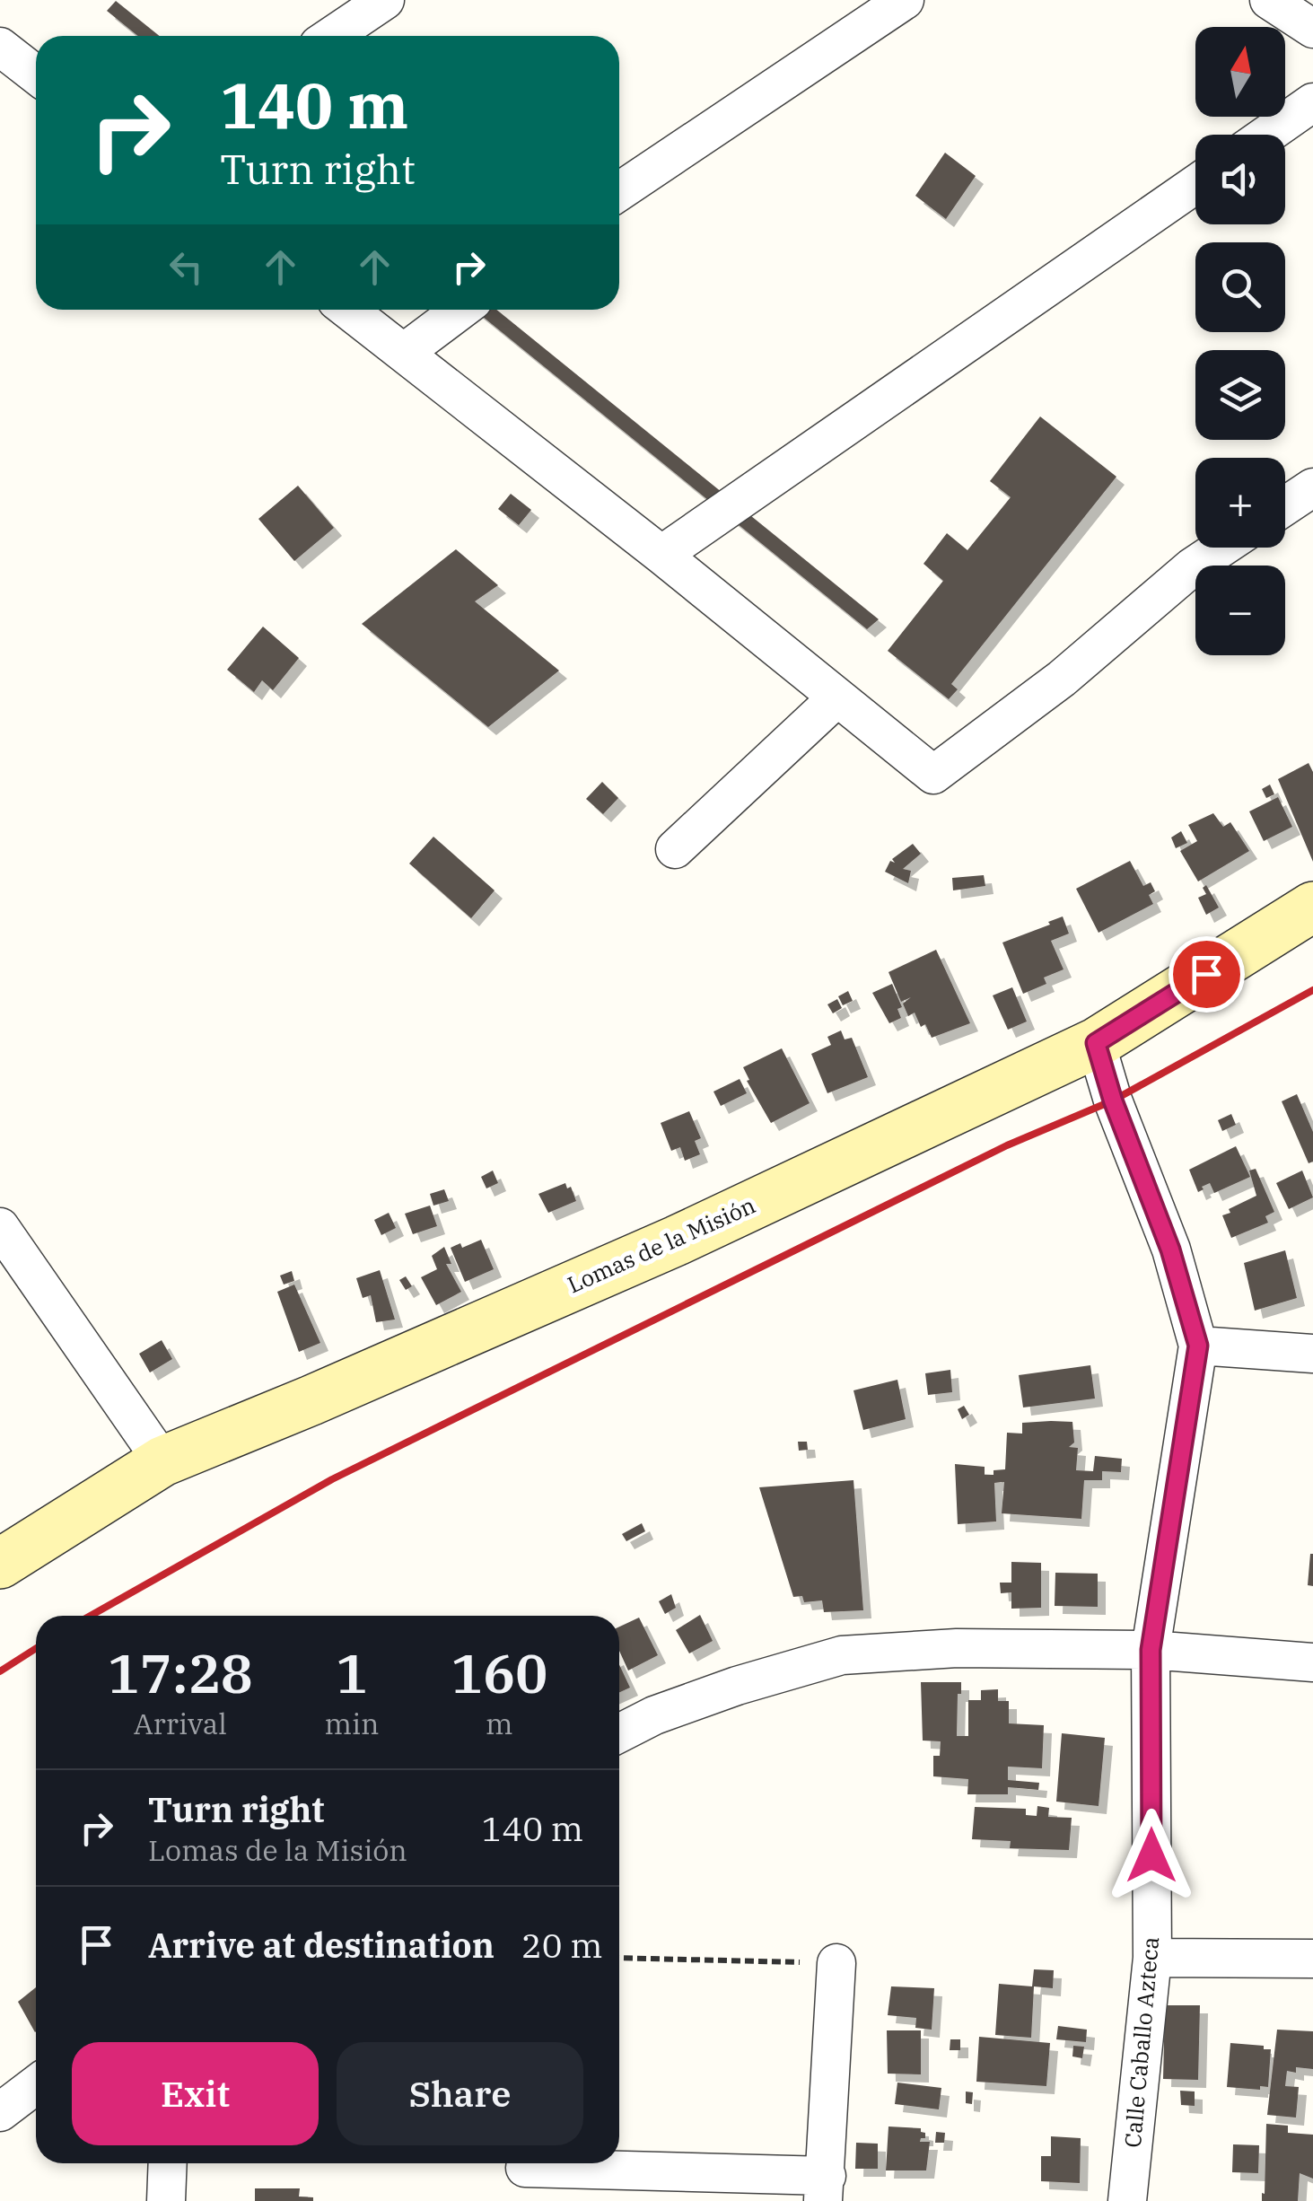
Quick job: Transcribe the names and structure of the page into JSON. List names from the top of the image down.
{
  "streets": {
    "street": ["Lomas de la Misión", "Calle Caballo Azteca"]
  },
  "crossings": [
    ["Lomas de la Misión", "Calle Caballo Azteca"]
  ],
  "north": "top",
  "page": {
    "map_buttons": ["+", "−"],
    "turn": ["140 m", "Turn right"],
    "eta": [
      "17:28",
      "Arrival",
      "1",
      "min",
      "160",
      "m"
    ],
    "list": [
      {
        "name": "Turn right",
        "note": "Lomas de la Misión",
        "value": "140 m"
      },
      {
        "name": "Arrive at destination",
        "value": "20 m"
      }
    ],
    "buttons": ["Exit", "Share"]
  }
}
